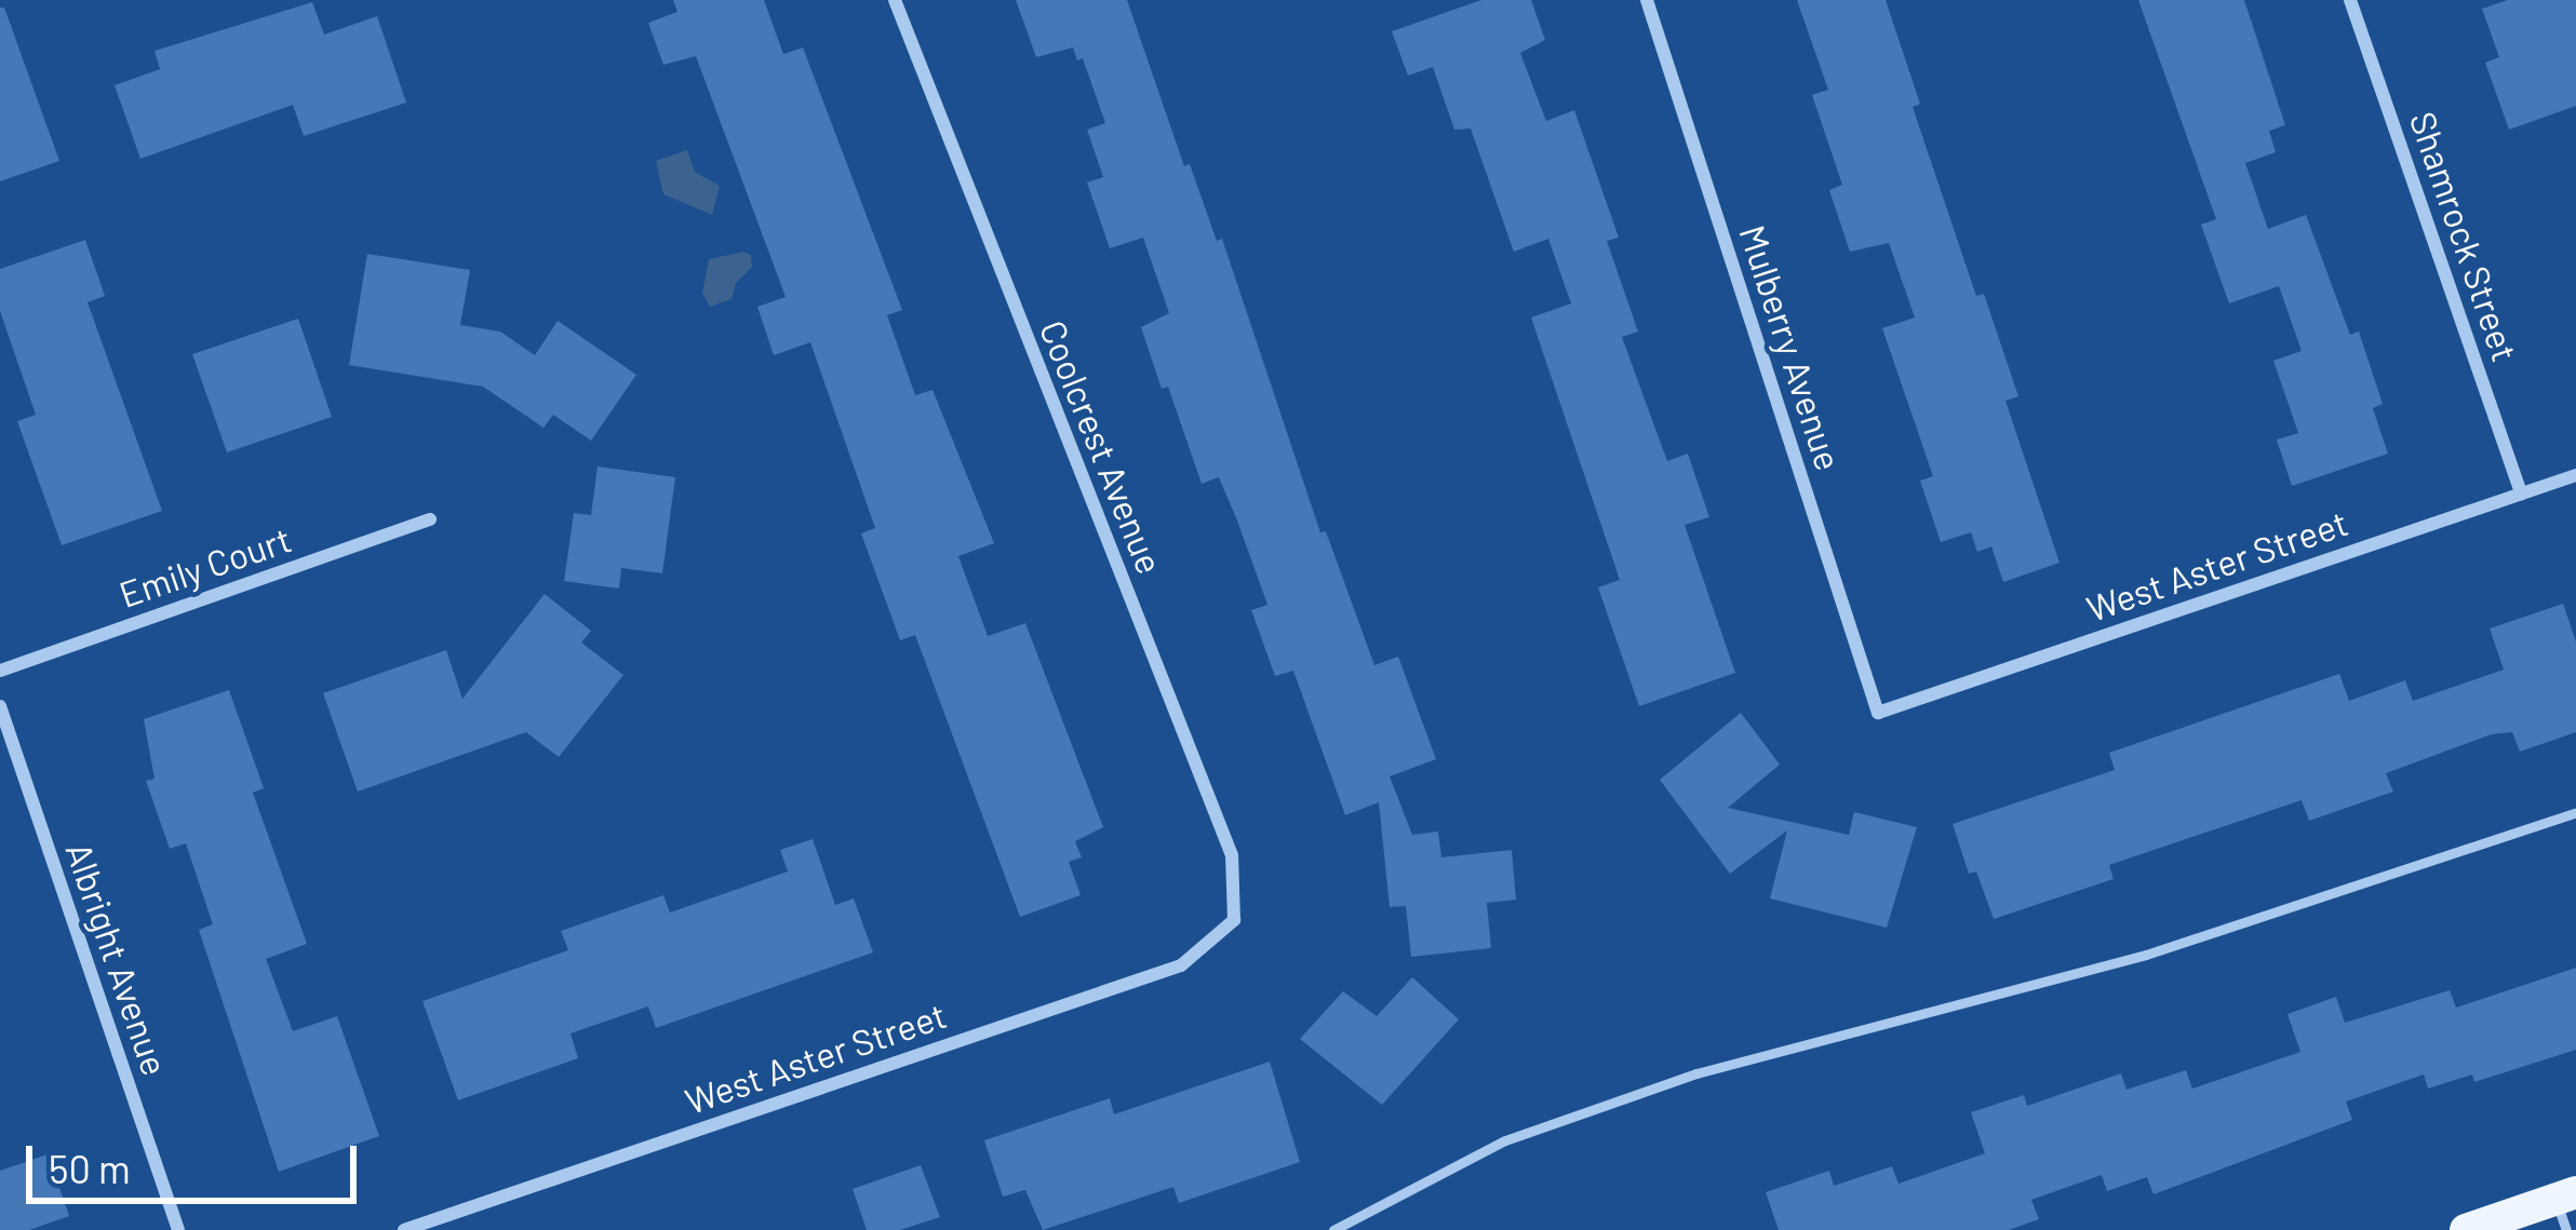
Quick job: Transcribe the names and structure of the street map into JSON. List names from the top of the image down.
{
  "streets": {
    "street": [
      "Shamrock Street",
      "Mulberry Avenue",
      "Coolcrest Avenue",
      "West Aster Street",
      "Emily Court",
      "Albright Avenue"
    ]
  },
  "crossings": [
    ["Shamrock Street", "West Aster Street"],
    ["Mulberry Avenue", "West Aster Street"],
    ["Coolcrest Avenue", "West Aster Street"]
  ],
  "scale_bar": "50 m"
}
